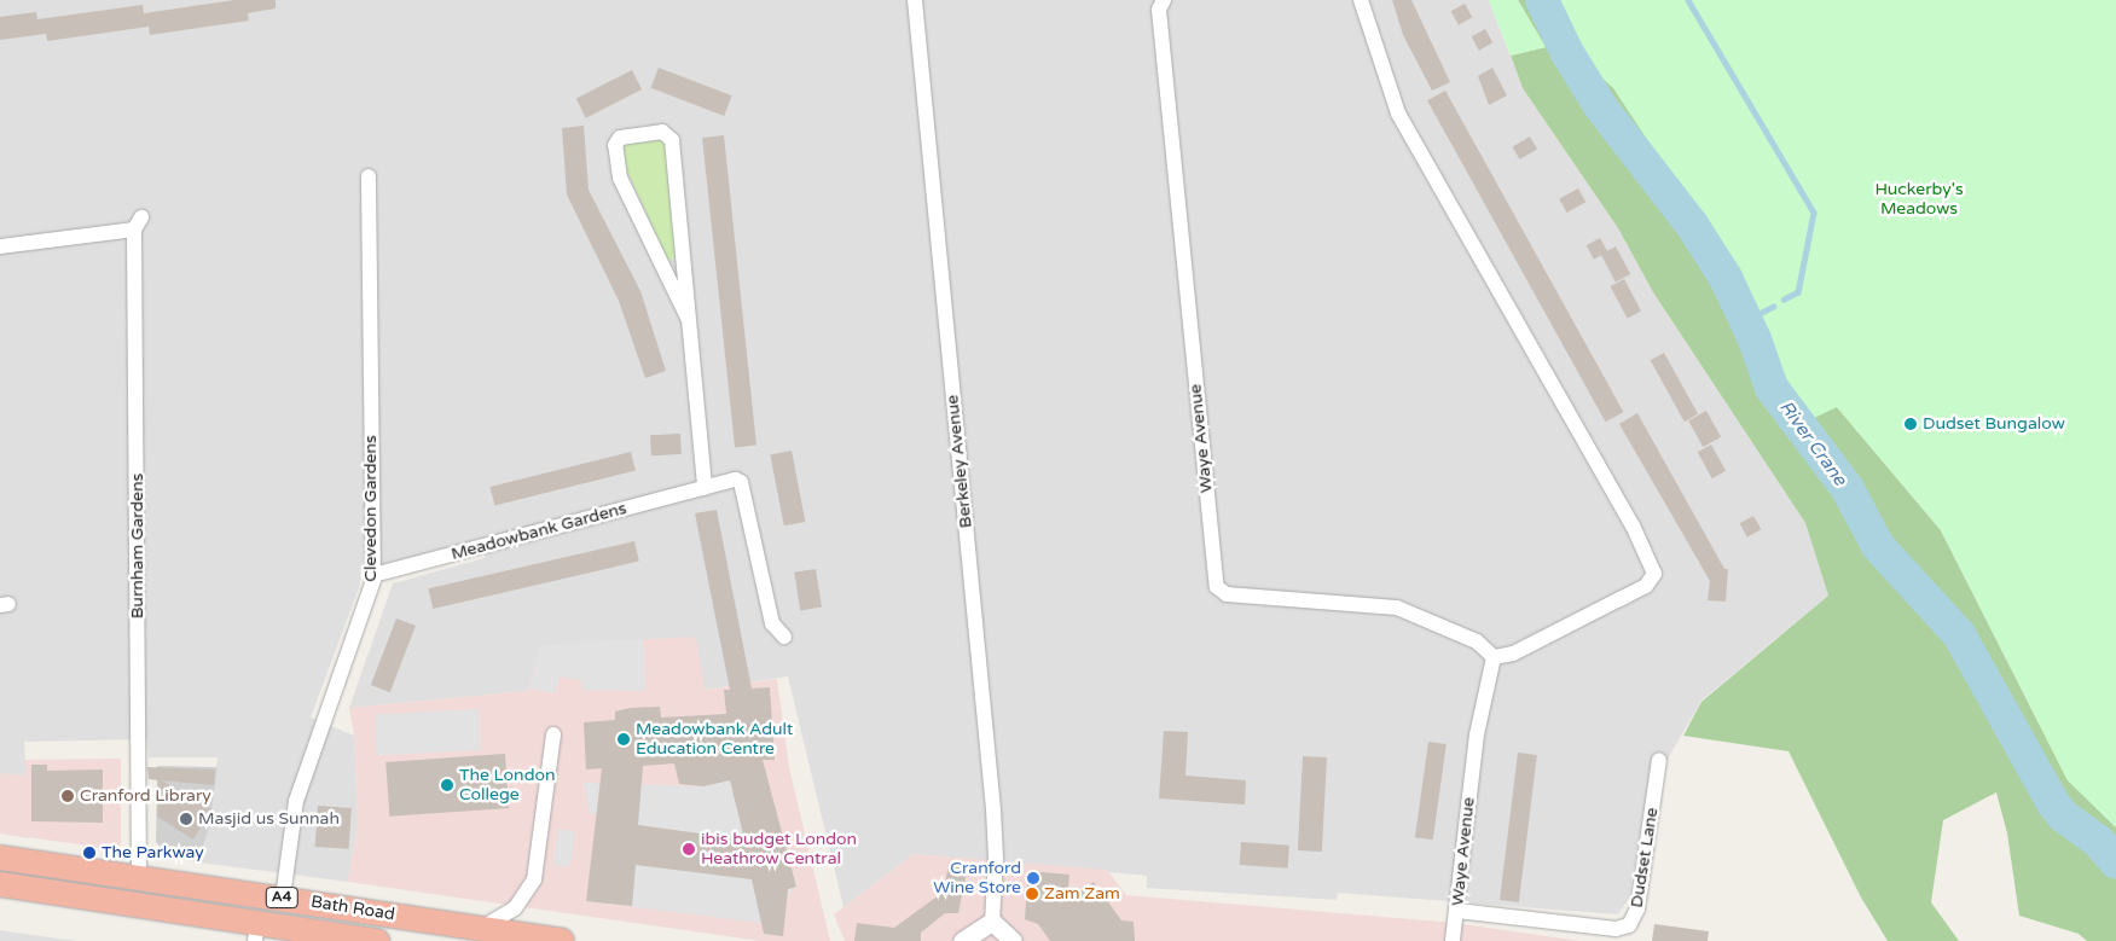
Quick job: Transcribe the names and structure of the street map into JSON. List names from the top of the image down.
{
  "streets": {
    "highway": ["A4", "Bath Road"],
    "street": [
      "Waye Avenue",
      "Berkeley Avenue",
      "Clevedon Gardens",
      "Meadowbank Gardens",
      "Burnham Gardens",
      "Dudset Lane"
    ]
  },
  "crossings": [
    ["Waye Avenue", "Dudset Lane"],
    ["Clevedon Gardens", "Meadowbank Gardens"],
    ["Clevedon Gardens", "Bath Road"],
    ["Burnham Gardens", "Bath Road"]
  ],
  "water": ["River Crane"],
  "parks": ["Huckerby's Meadows"],
  "places": [
    "Dudset Bungalow",
    "Meadowbank Adult Education Centre",
    "The London College",
    "Cranford Library",
    "Masjid us Sunnah",
    "ibis budget London Heathrow Central",
    "The Parkway",
    "Cranford Wine Store",
    "Zam Zam"
  ]
}
